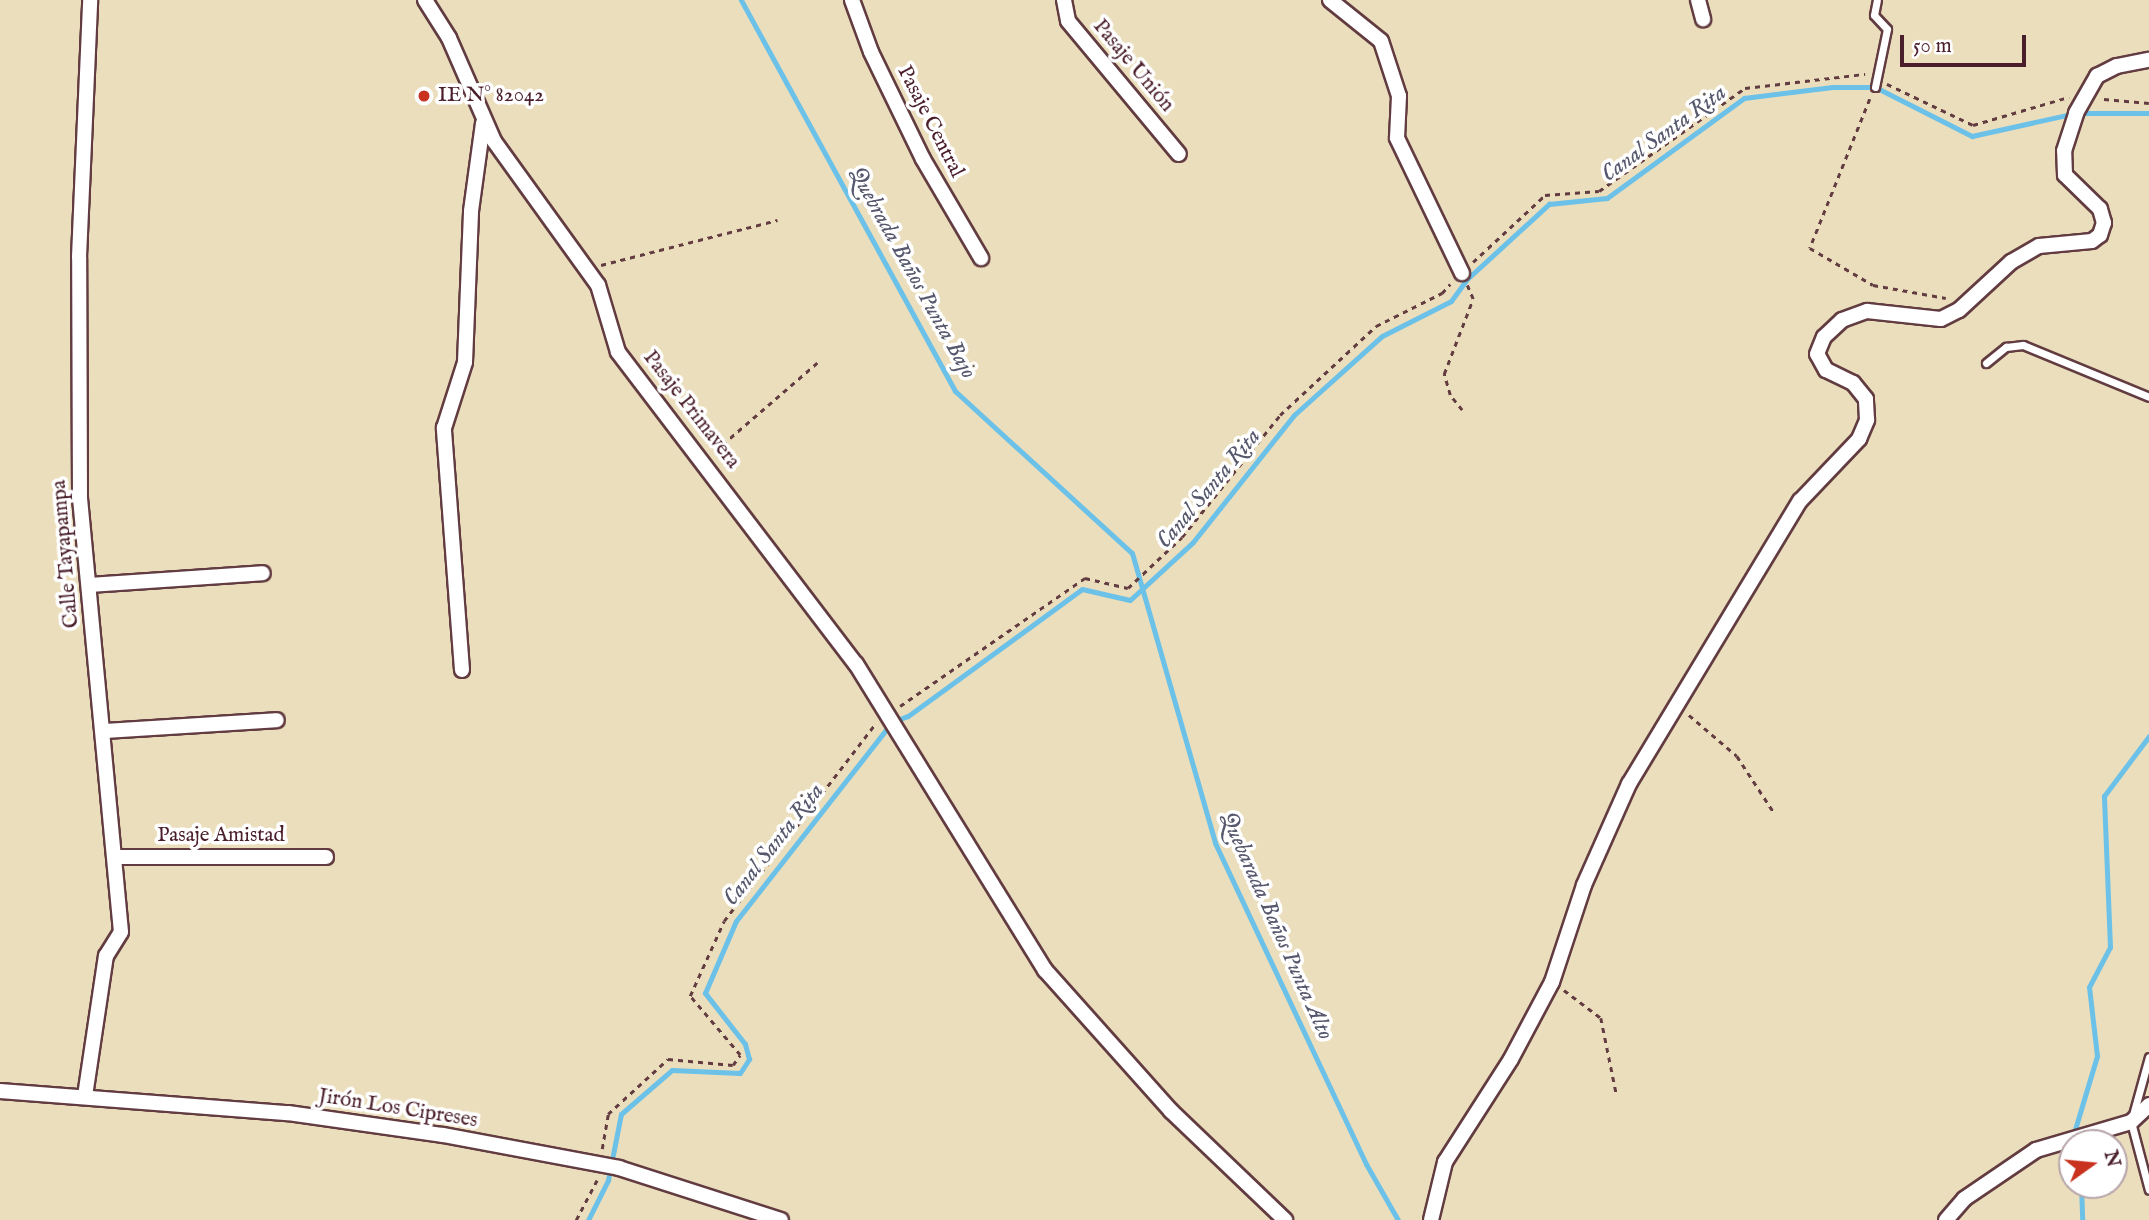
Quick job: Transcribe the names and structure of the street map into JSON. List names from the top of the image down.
{
  "streets": {
    "street": [
      "Pasaje Unión",
      "Pasaje Central",
      "Pasaje Primavera",
      "Calle Tayapampa",
      "Pasaje Amistad",
      "Jirón Los Cipreses"
    ]
  },
  "crossings": [
    ["Calle Tayapampa", "Pasaje Amistad"],
    ["Calle Tayapampa", "Jirón Los Cipreses"]
  ],
  "water": ["Canal Santa Rita", "Quebrada Baños Punta Bajo", "Quebarada Baños Punta Alto"],
  "places": ["IE N° 82042"],
  "scale_bar": "50 m",
  "north": "right"
}
